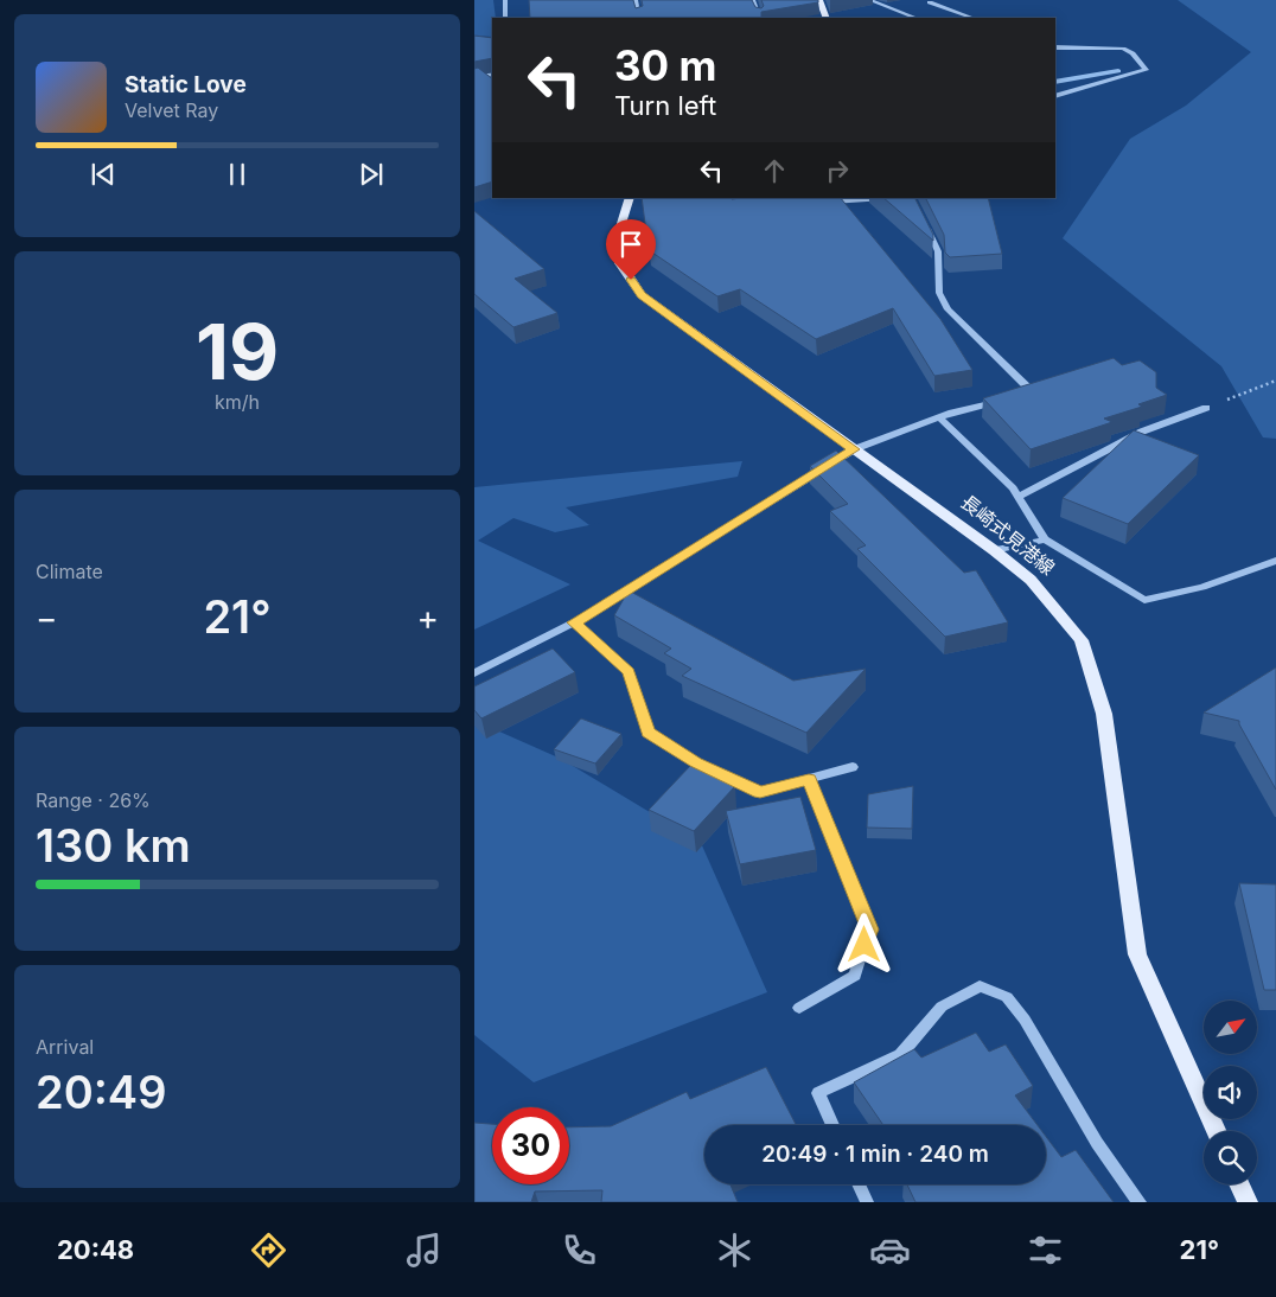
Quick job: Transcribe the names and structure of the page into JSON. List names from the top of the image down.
{
  "streets": {
    "main road": ["長崎式見港線"]
  },
  "north": "top right",
  "page": {
    "turn": ["30 m", "Turn left"],
    "song": ["Static Love", "Velvet Ray"],
    "tile": [
      ["19", "km/h"],
      "Climate",
      ["Range · 26%", "130 km"],
      ["Arrival", "20:49"]
    ],
    "heat": ["−", "21°", "+"],
    "limit": "30",
    "trip": "20:49 · 1 min · 240 m",
    "tabs": ["20:48", "21°"]
  }
}
